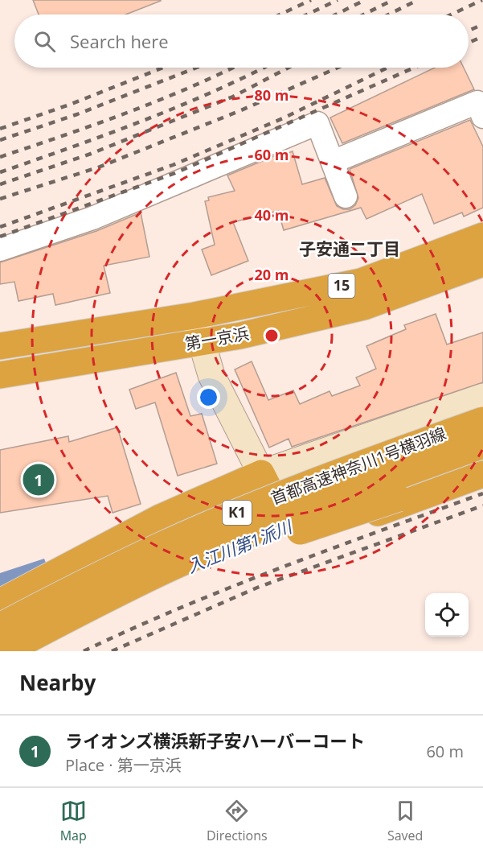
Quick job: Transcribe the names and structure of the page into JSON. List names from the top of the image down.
{
  "streets": {
    "highway": [
      "15",
      "第一京浜",
      "首都高速神奈川1号横羽線",
      "K1"
    ]
  },
  "districts": ["子安通二丁目"],
  "water": ["入江川第1派川"],
  "page": {
    "search": "Search here",
    "pins": "1",
    "heading": "Nearby",
    "list": [
      {
        "mark": "1",
        "name": "ライオンズ横浜新子安ハーバーコート",
        "note": "Place · 第一京浜",
        "value": "60 m"
      }
    ],
    "nav": ["Map", "Directions", "Saved"]
  },
  "rings": [
    "80 m",
    "60 m",
    "40 m",
    "20 m"
  ]
}
